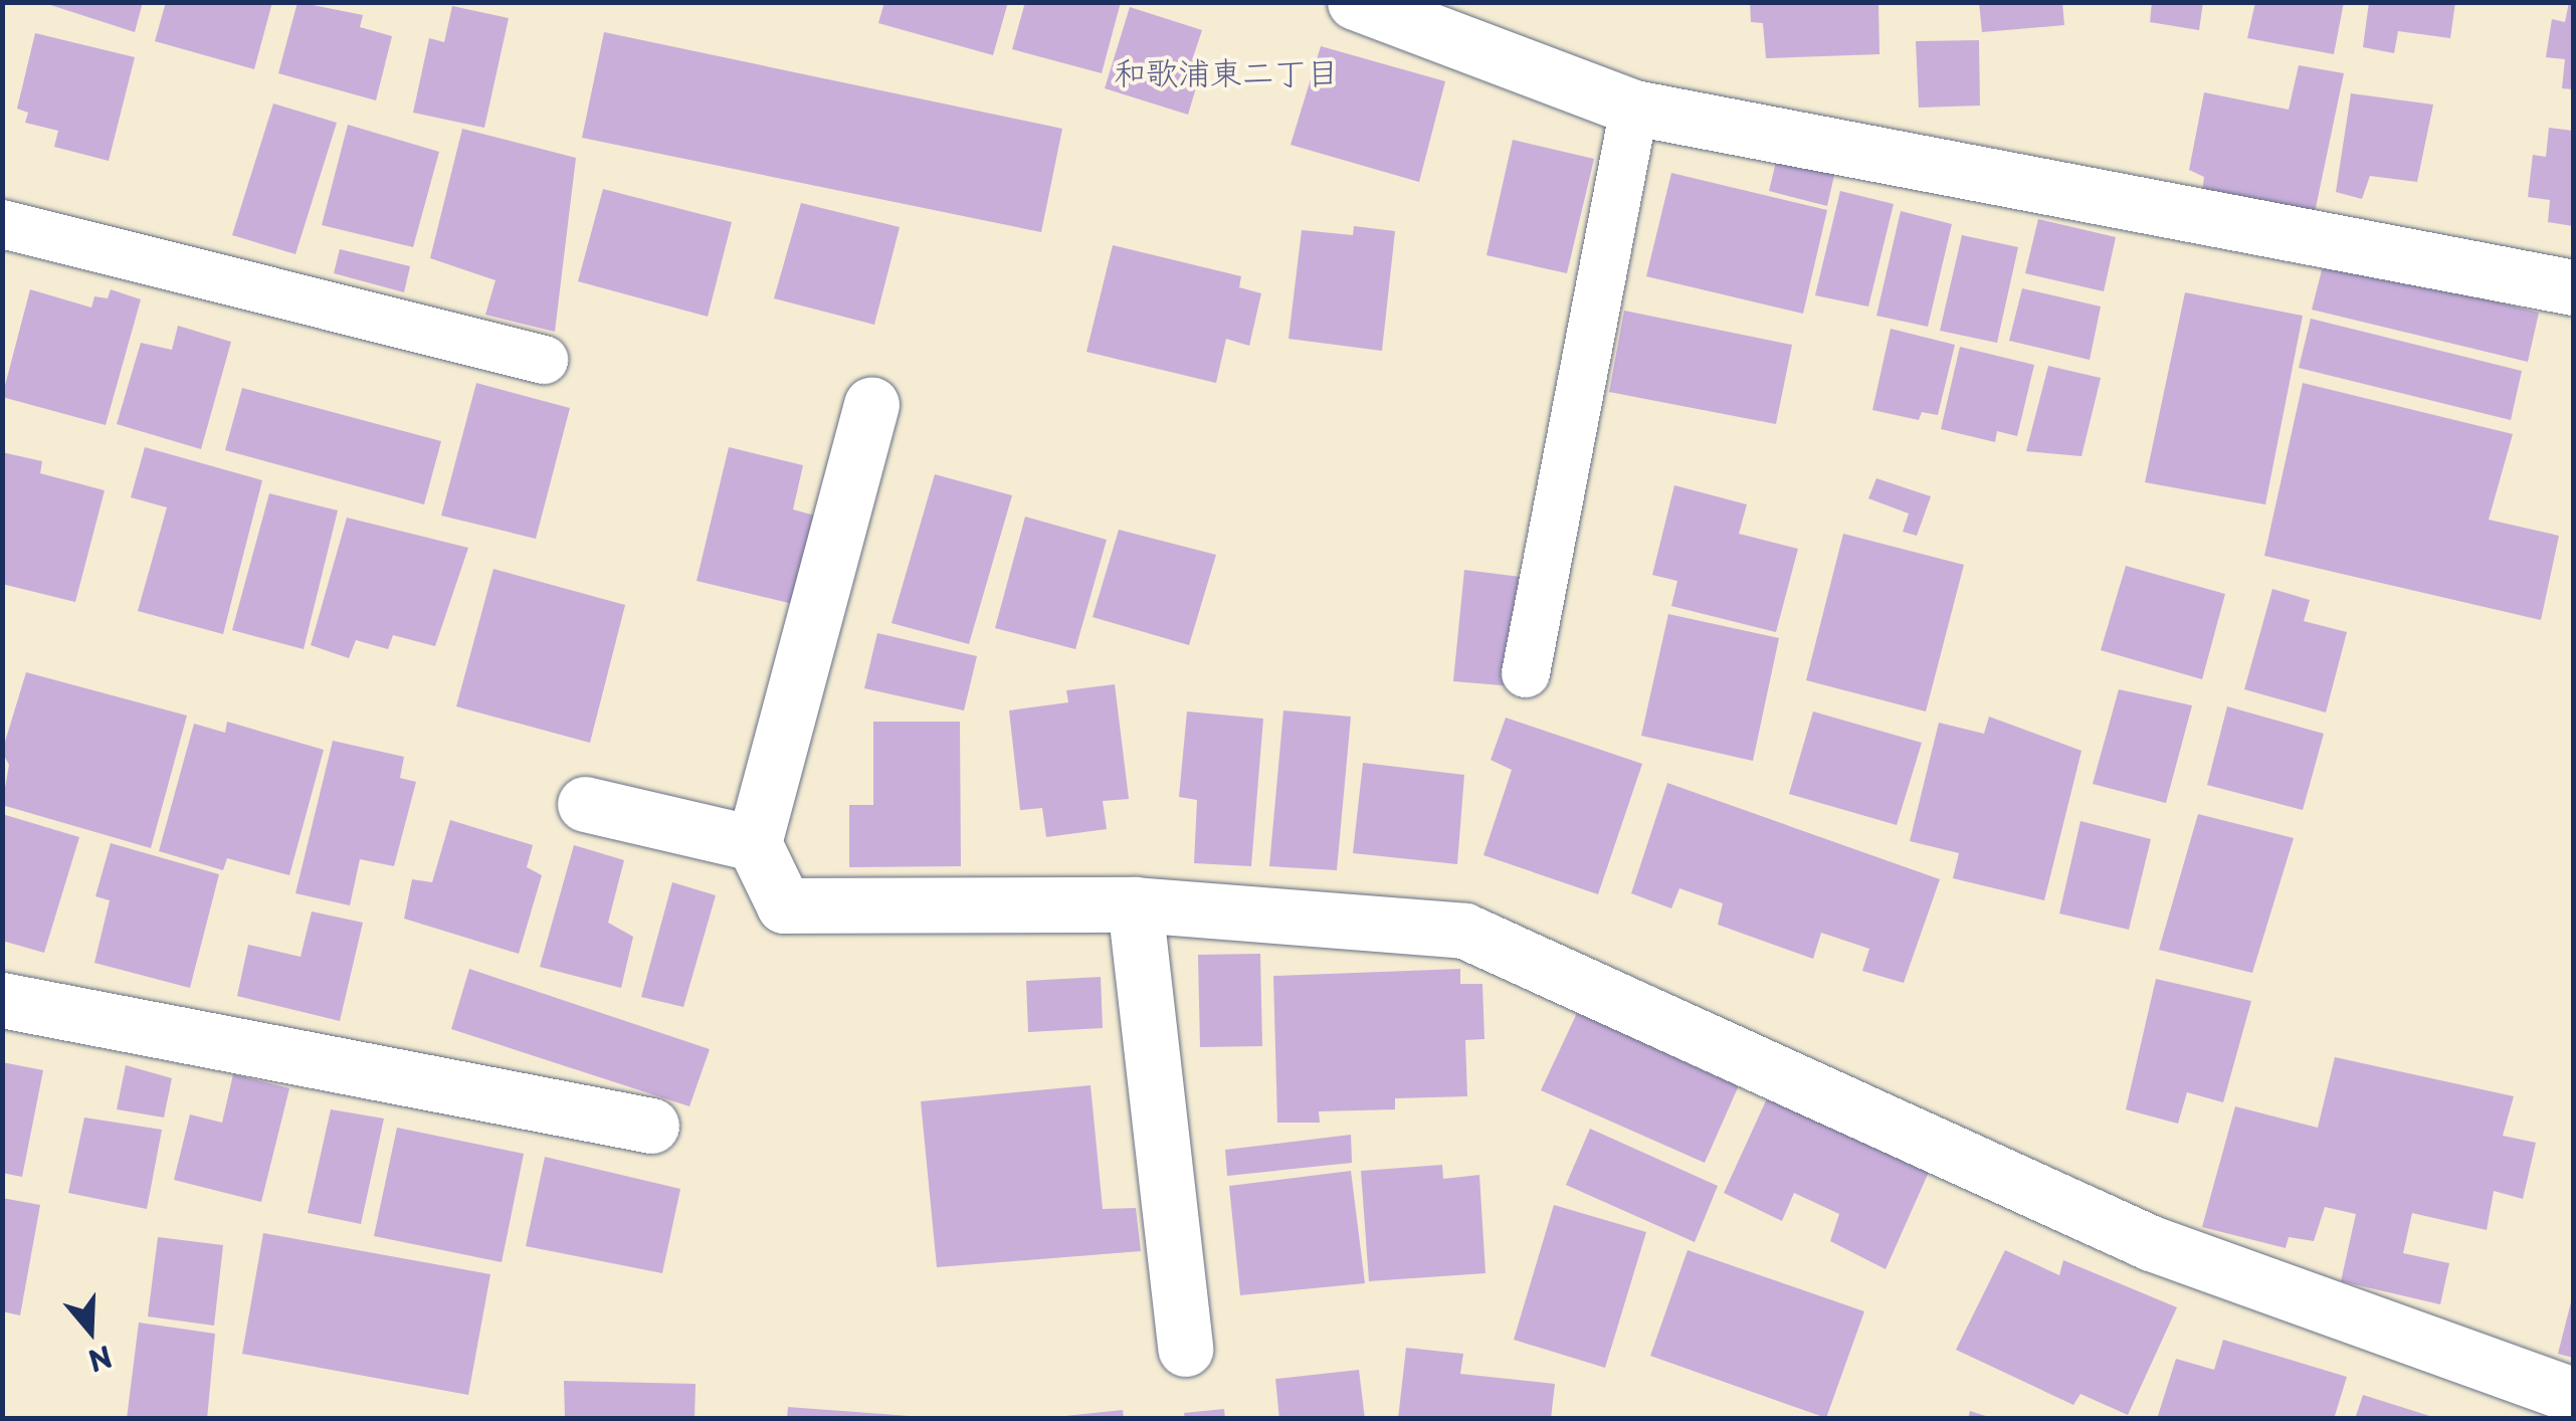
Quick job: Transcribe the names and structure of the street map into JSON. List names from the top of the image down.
{
  "districts": ["和歌浦東二丁目"],
  "north": "bottom"
}
